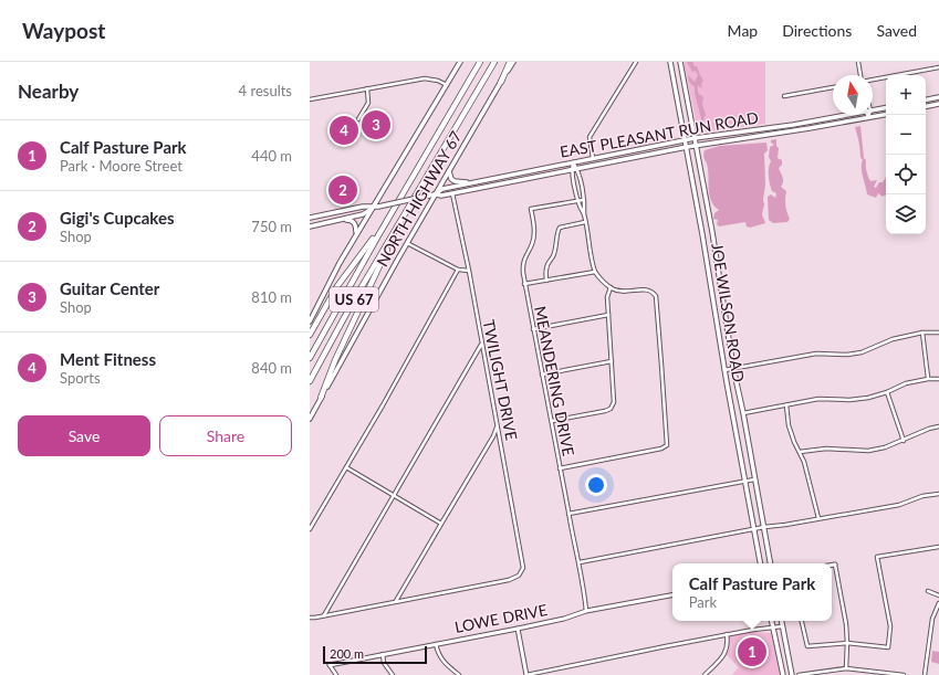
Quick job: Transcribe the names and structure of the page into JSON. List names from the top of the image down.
{
  "streets": {
    "highway": ["US 67"],
    "main road": ["EAST PLEASANT RUN ROAD", "NORTH HIGHWAY 67", "JOE WILSON ROAD"],
    "street": ["TWILIGHT DRIVE", "MEANDERING DRIVE", "LOWE DRIVE"]
  },
  "crossings": [
    ["EAST PLEASANT RUN ROAD", "NORTH HIGHWAY 67"],
    ["EAST PLEASANT RUN ROAD", "JOE WILSON ROAD"],
    ["EAST PLEASANT RUN ROAD", "TWILIGHT DRIVE"],
    ["MEANDERING DRIVE", "LOWE DRIVE"]
  ],
  "scale_bar": "200 m",
  "north": "top",
  "page": {
    "header": "Waypost",
    "nav": ["Map", "Directions", "Saved"],
    "heading": ["Nearby", "4 results"],
    "map_buttons": ["+", "−"],
    "pins": [
      "3",
      "4",
      "2",
      "1"
    ],
    "list": [
      {
        "mark": "1",
        "name": "Calf Pasture Park",
        "note": "Park · Moore Street",
        "value": "440 m"
      },
      {
        "mark": "2",
        "name": "Gigi's Cupcakes",
        "note": "Shop",
        "value": "750 m"
      },
      {
        "mark": "3",
        "name": "Guitar Center",
        "note": "Shop",
        "value": "810 m"
      },
      {
        "mark": "4",
        "name": "Ment Fitness",
        "note": "Sports",
        "value": "840 m"
      }
    ],
    "buttons": ["Save", "Share"],
    "popup": ["Calf Pasture Park", "Park"],
    "scale": "200 m"
  }
}
